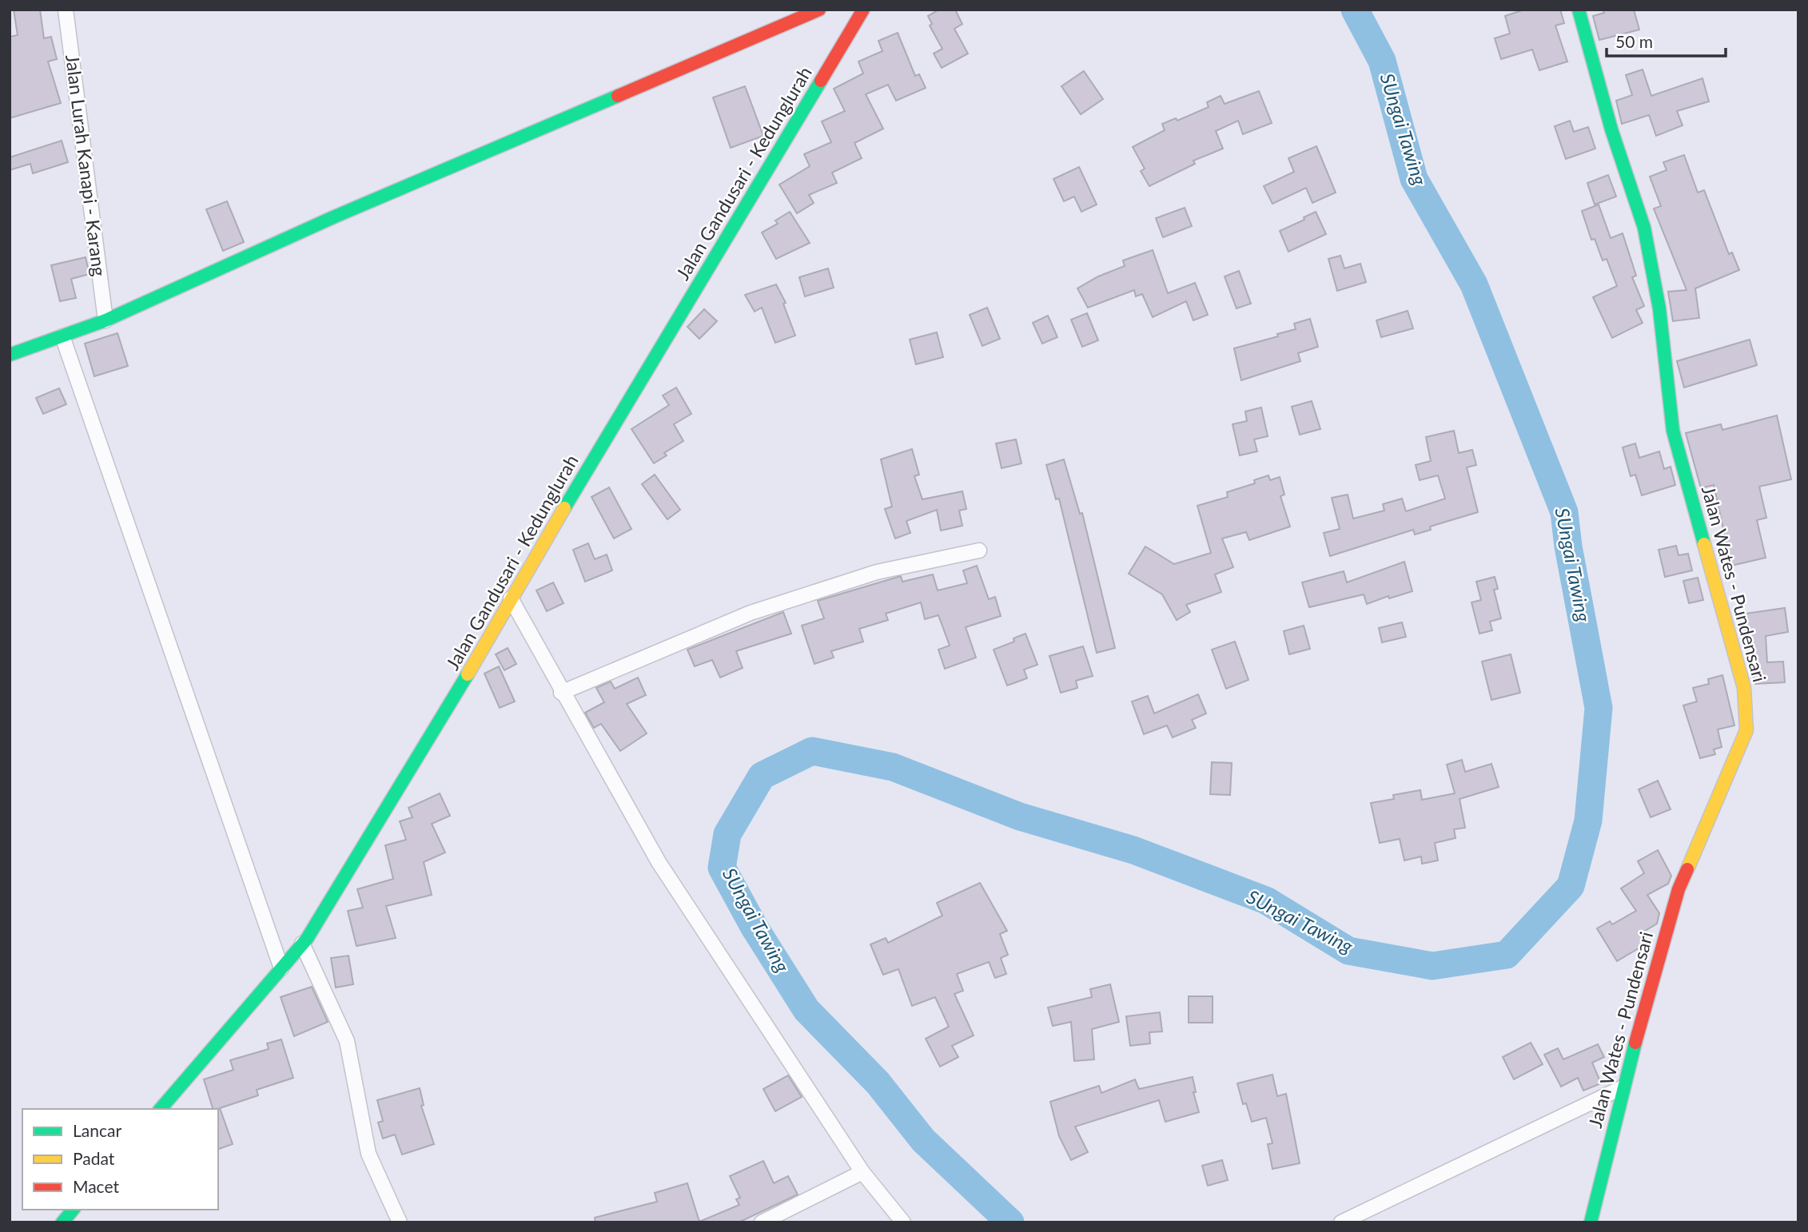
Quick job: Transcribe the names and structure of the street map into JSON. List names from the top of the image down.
{
  "streets": {
    "street": ["Jalan Lurah Kanapi - Karang", "Jalan Gandusari - Kedunglurah", "Jalan Wates - Pundensari"]
  },
  "water": ["SUngai Tawing"],
  "legend": ["Lancar", "Padat", "Macet"],
  "scale_bar": "50 m"
}
